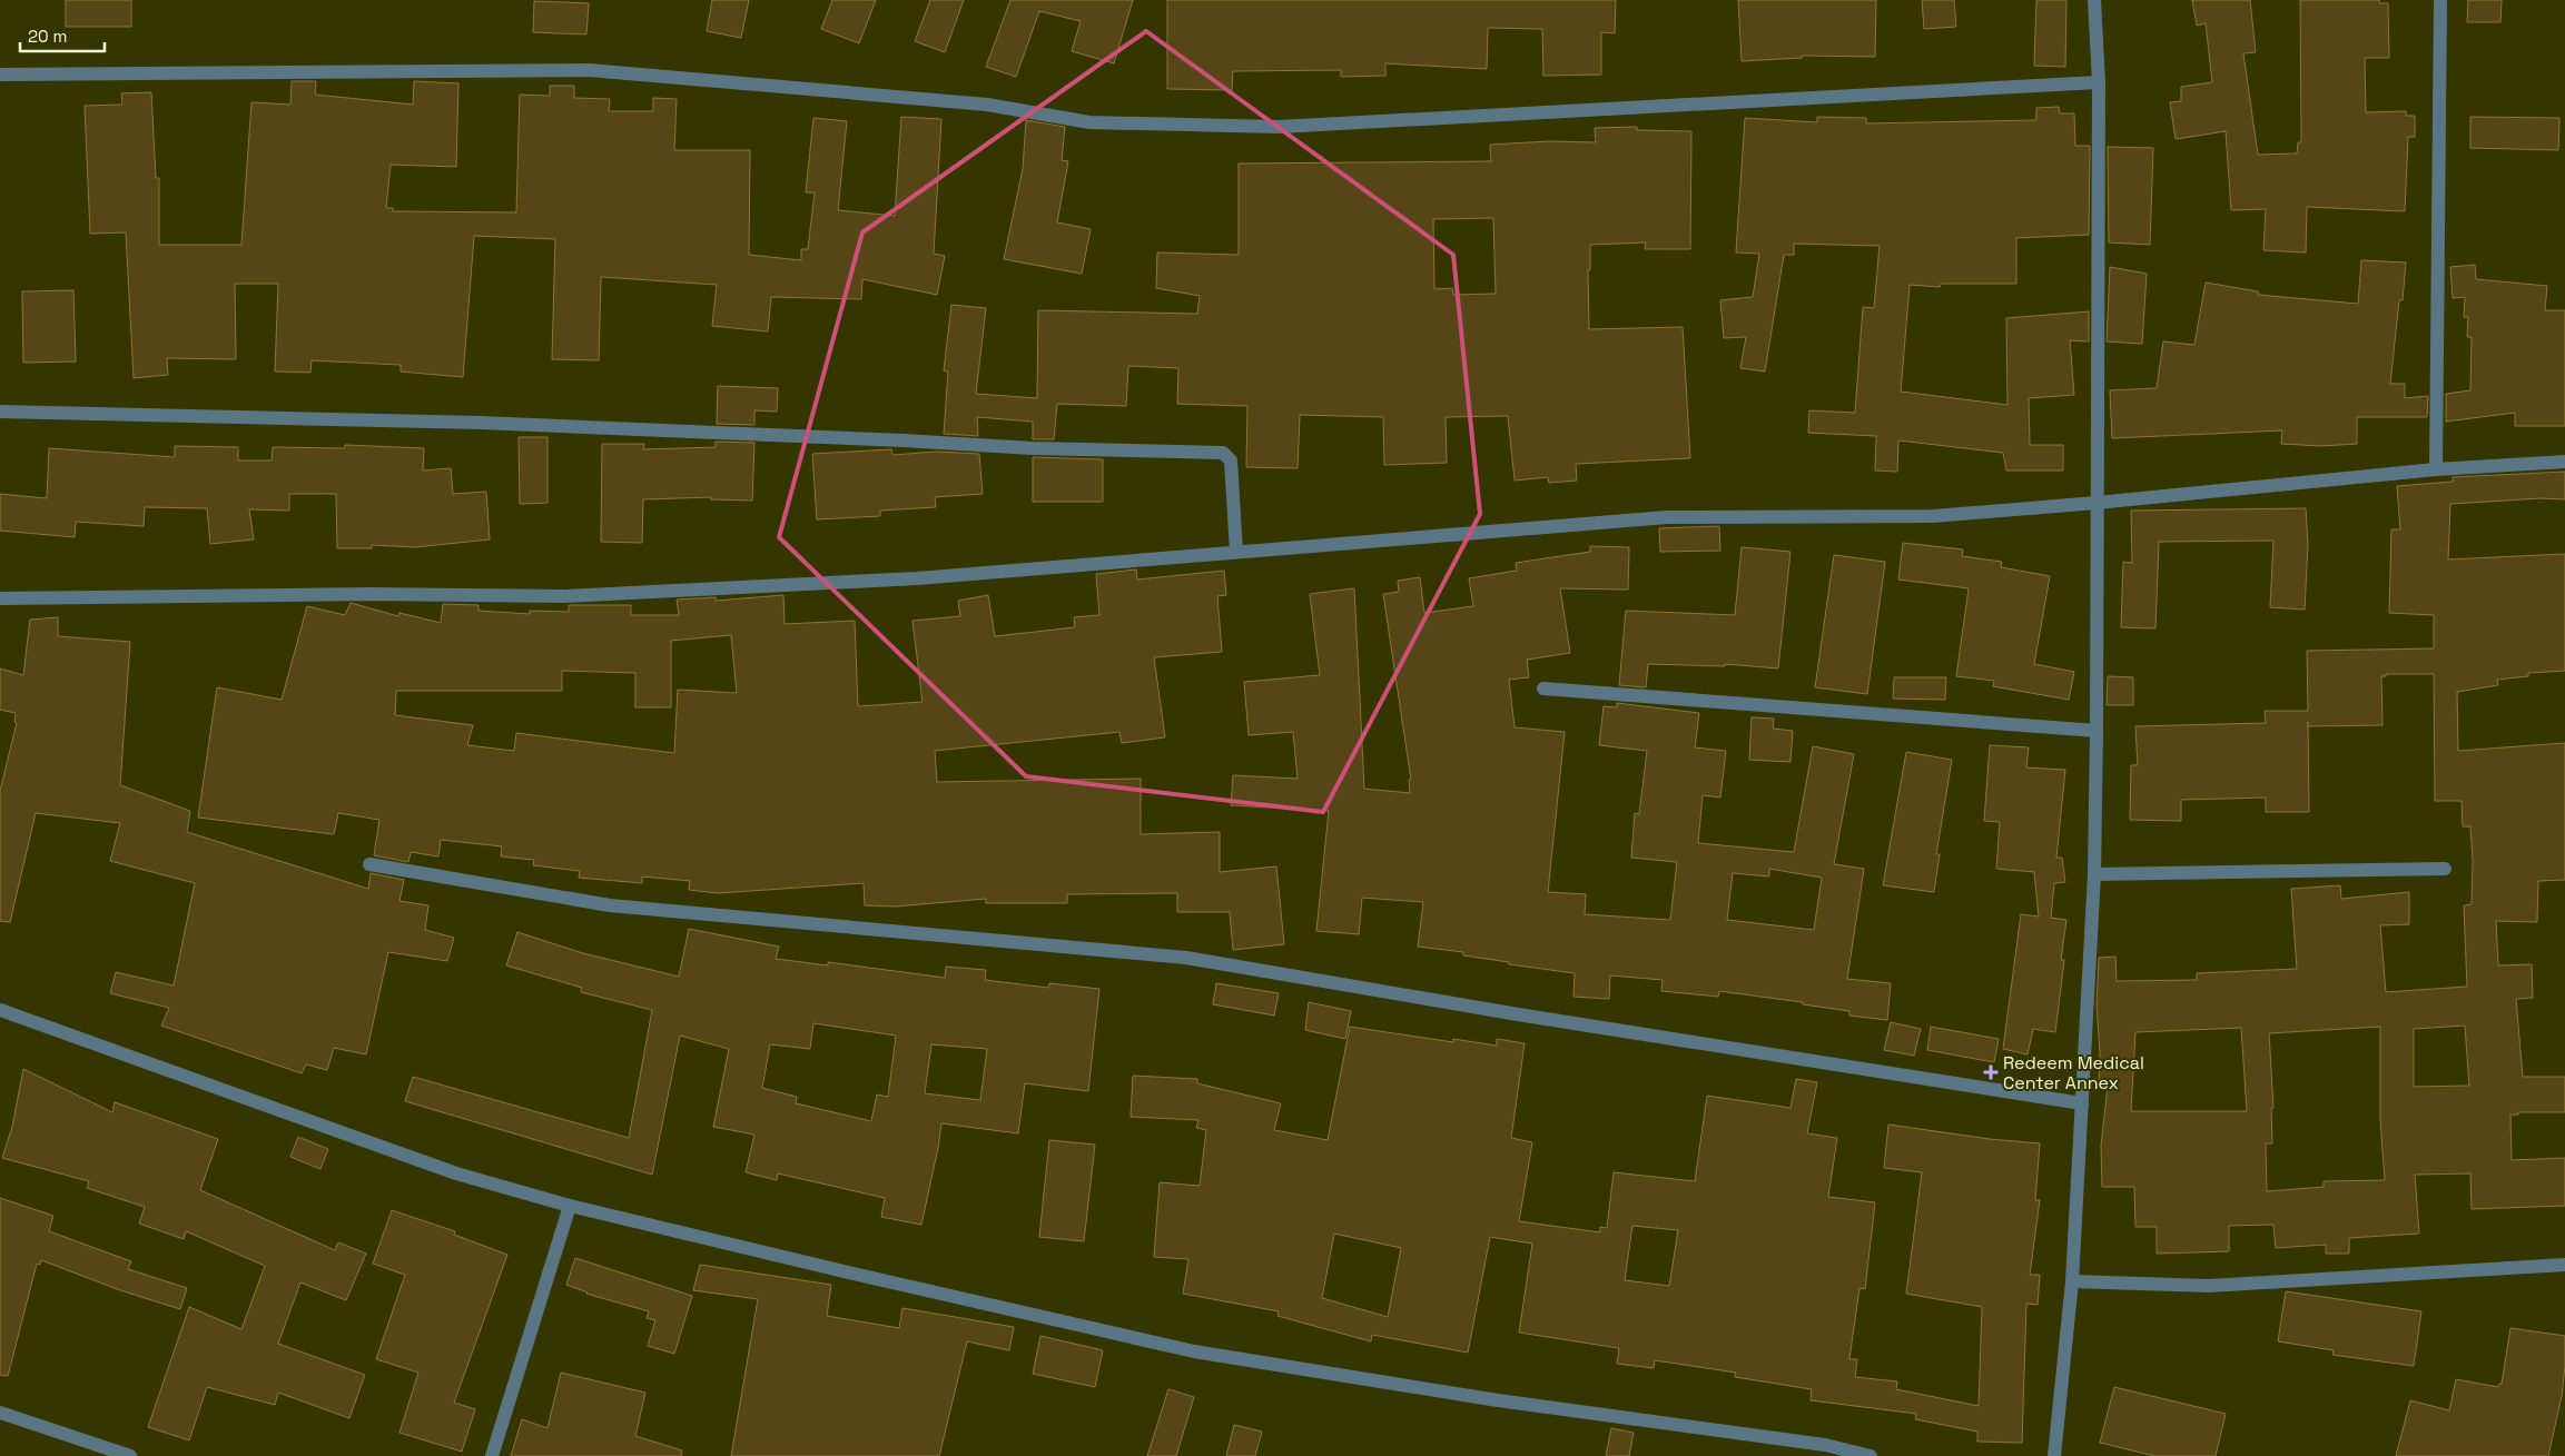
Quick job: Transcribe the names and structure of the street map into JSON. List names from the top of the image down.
{
  "places": {
    "health": ["Redeem Medical Center Annex"]
  },
  "scale_bar": "20 m"
}
